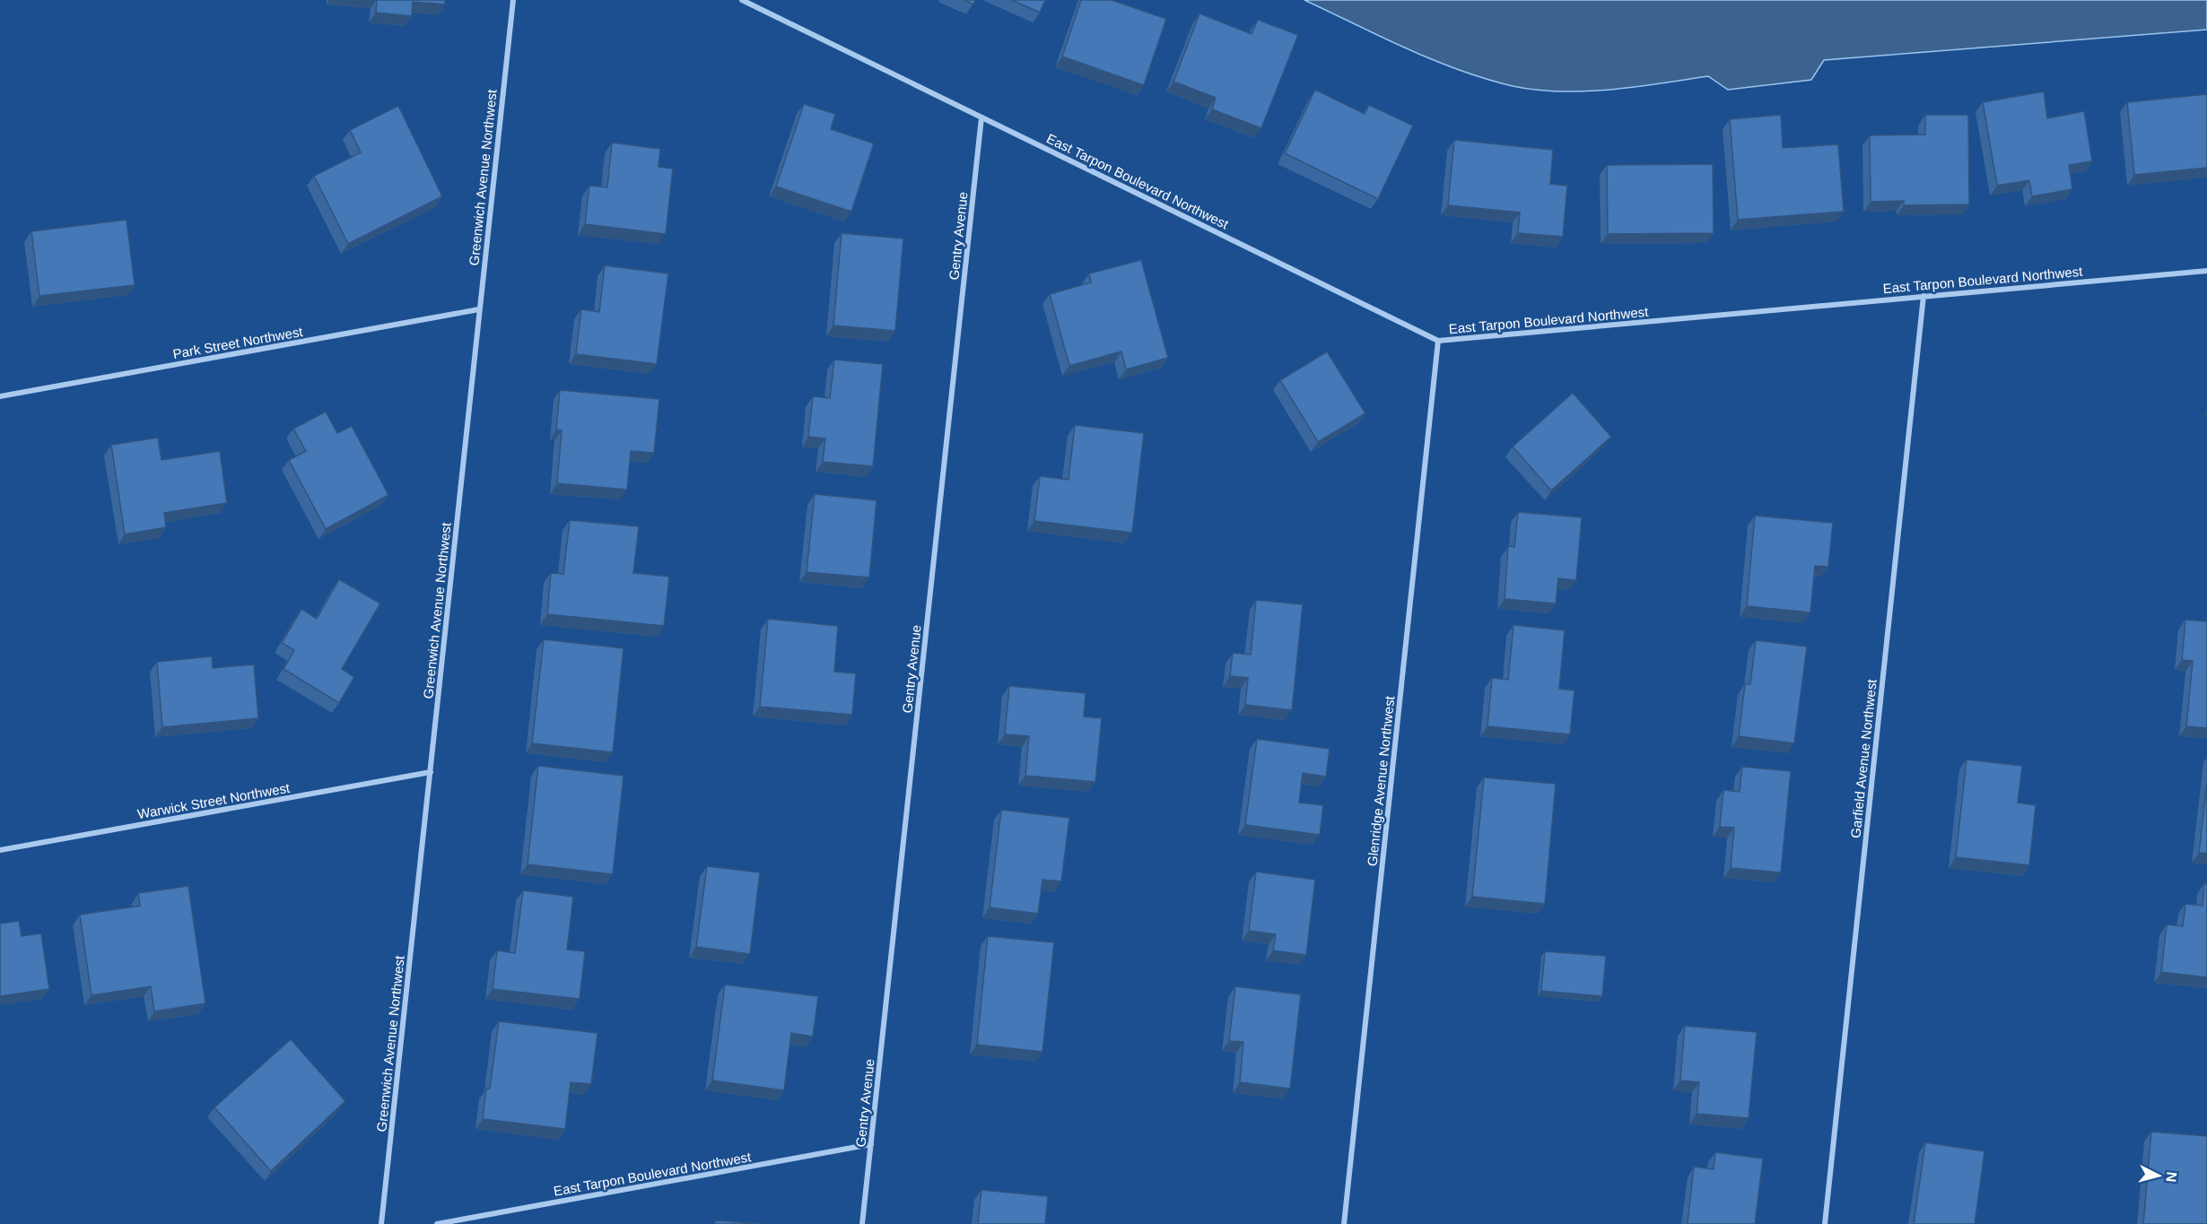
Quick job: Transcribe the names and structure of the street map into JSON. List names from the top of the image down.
{
  "streets": {
    "street": [
      "Greenwich Avenue Northwest",
      "East Tarpon Boulevard Northwest",
      "Gentry Avenue",
      "Park Street Northwest",
      "Garfield Avenue Northwest",
      "Glenridge Avenue Northwest",
      "Warwick Street Northwest"
    ]
  },
  "crossings": [
    ["Greenwich Avenue Northwest", "Park Street Northwest"],
    ["Greenwich Avenue Northwest", "Warwick Street Northwest"],
    ["East Tarpon Boulevard Northwest", "Gentry Avenue"],
    ["East Tarpon Boulevard Northwest", "Garfield Avenue Northwest"],
    ["East Tarpon Boulevard Northwest", "Glenridge Avenue Northwest"]
  ],
  "north": "right"
}
